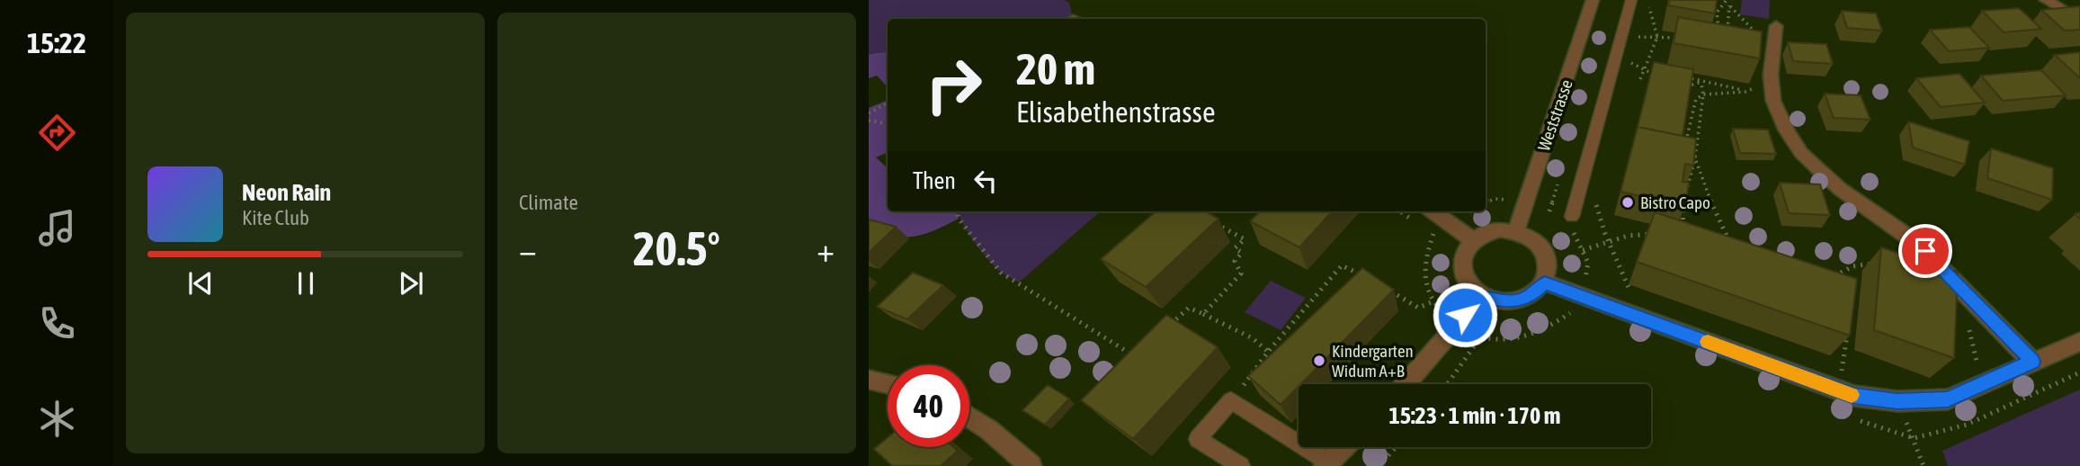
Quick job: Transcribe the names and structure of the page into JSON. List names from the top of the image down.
{
  "streets": {
    "street": ["Weststrasse"]
  },
  "places": ["Bistro Capo", "Kindergarten Widum A+B"],
  "page": {
    "tabs": "15:22",
    "tile": "Climate",
    "turn": ["20 m", "Elisabethenstrasse"],
    "then": "Then",
    "song": ["Neon Rain", "Kite Club"],
    "heat": ["−", "20.5°", "+"],
    "limit": "40",
    "trip": "15:23 · 1 min · 170 m"
  }
}
